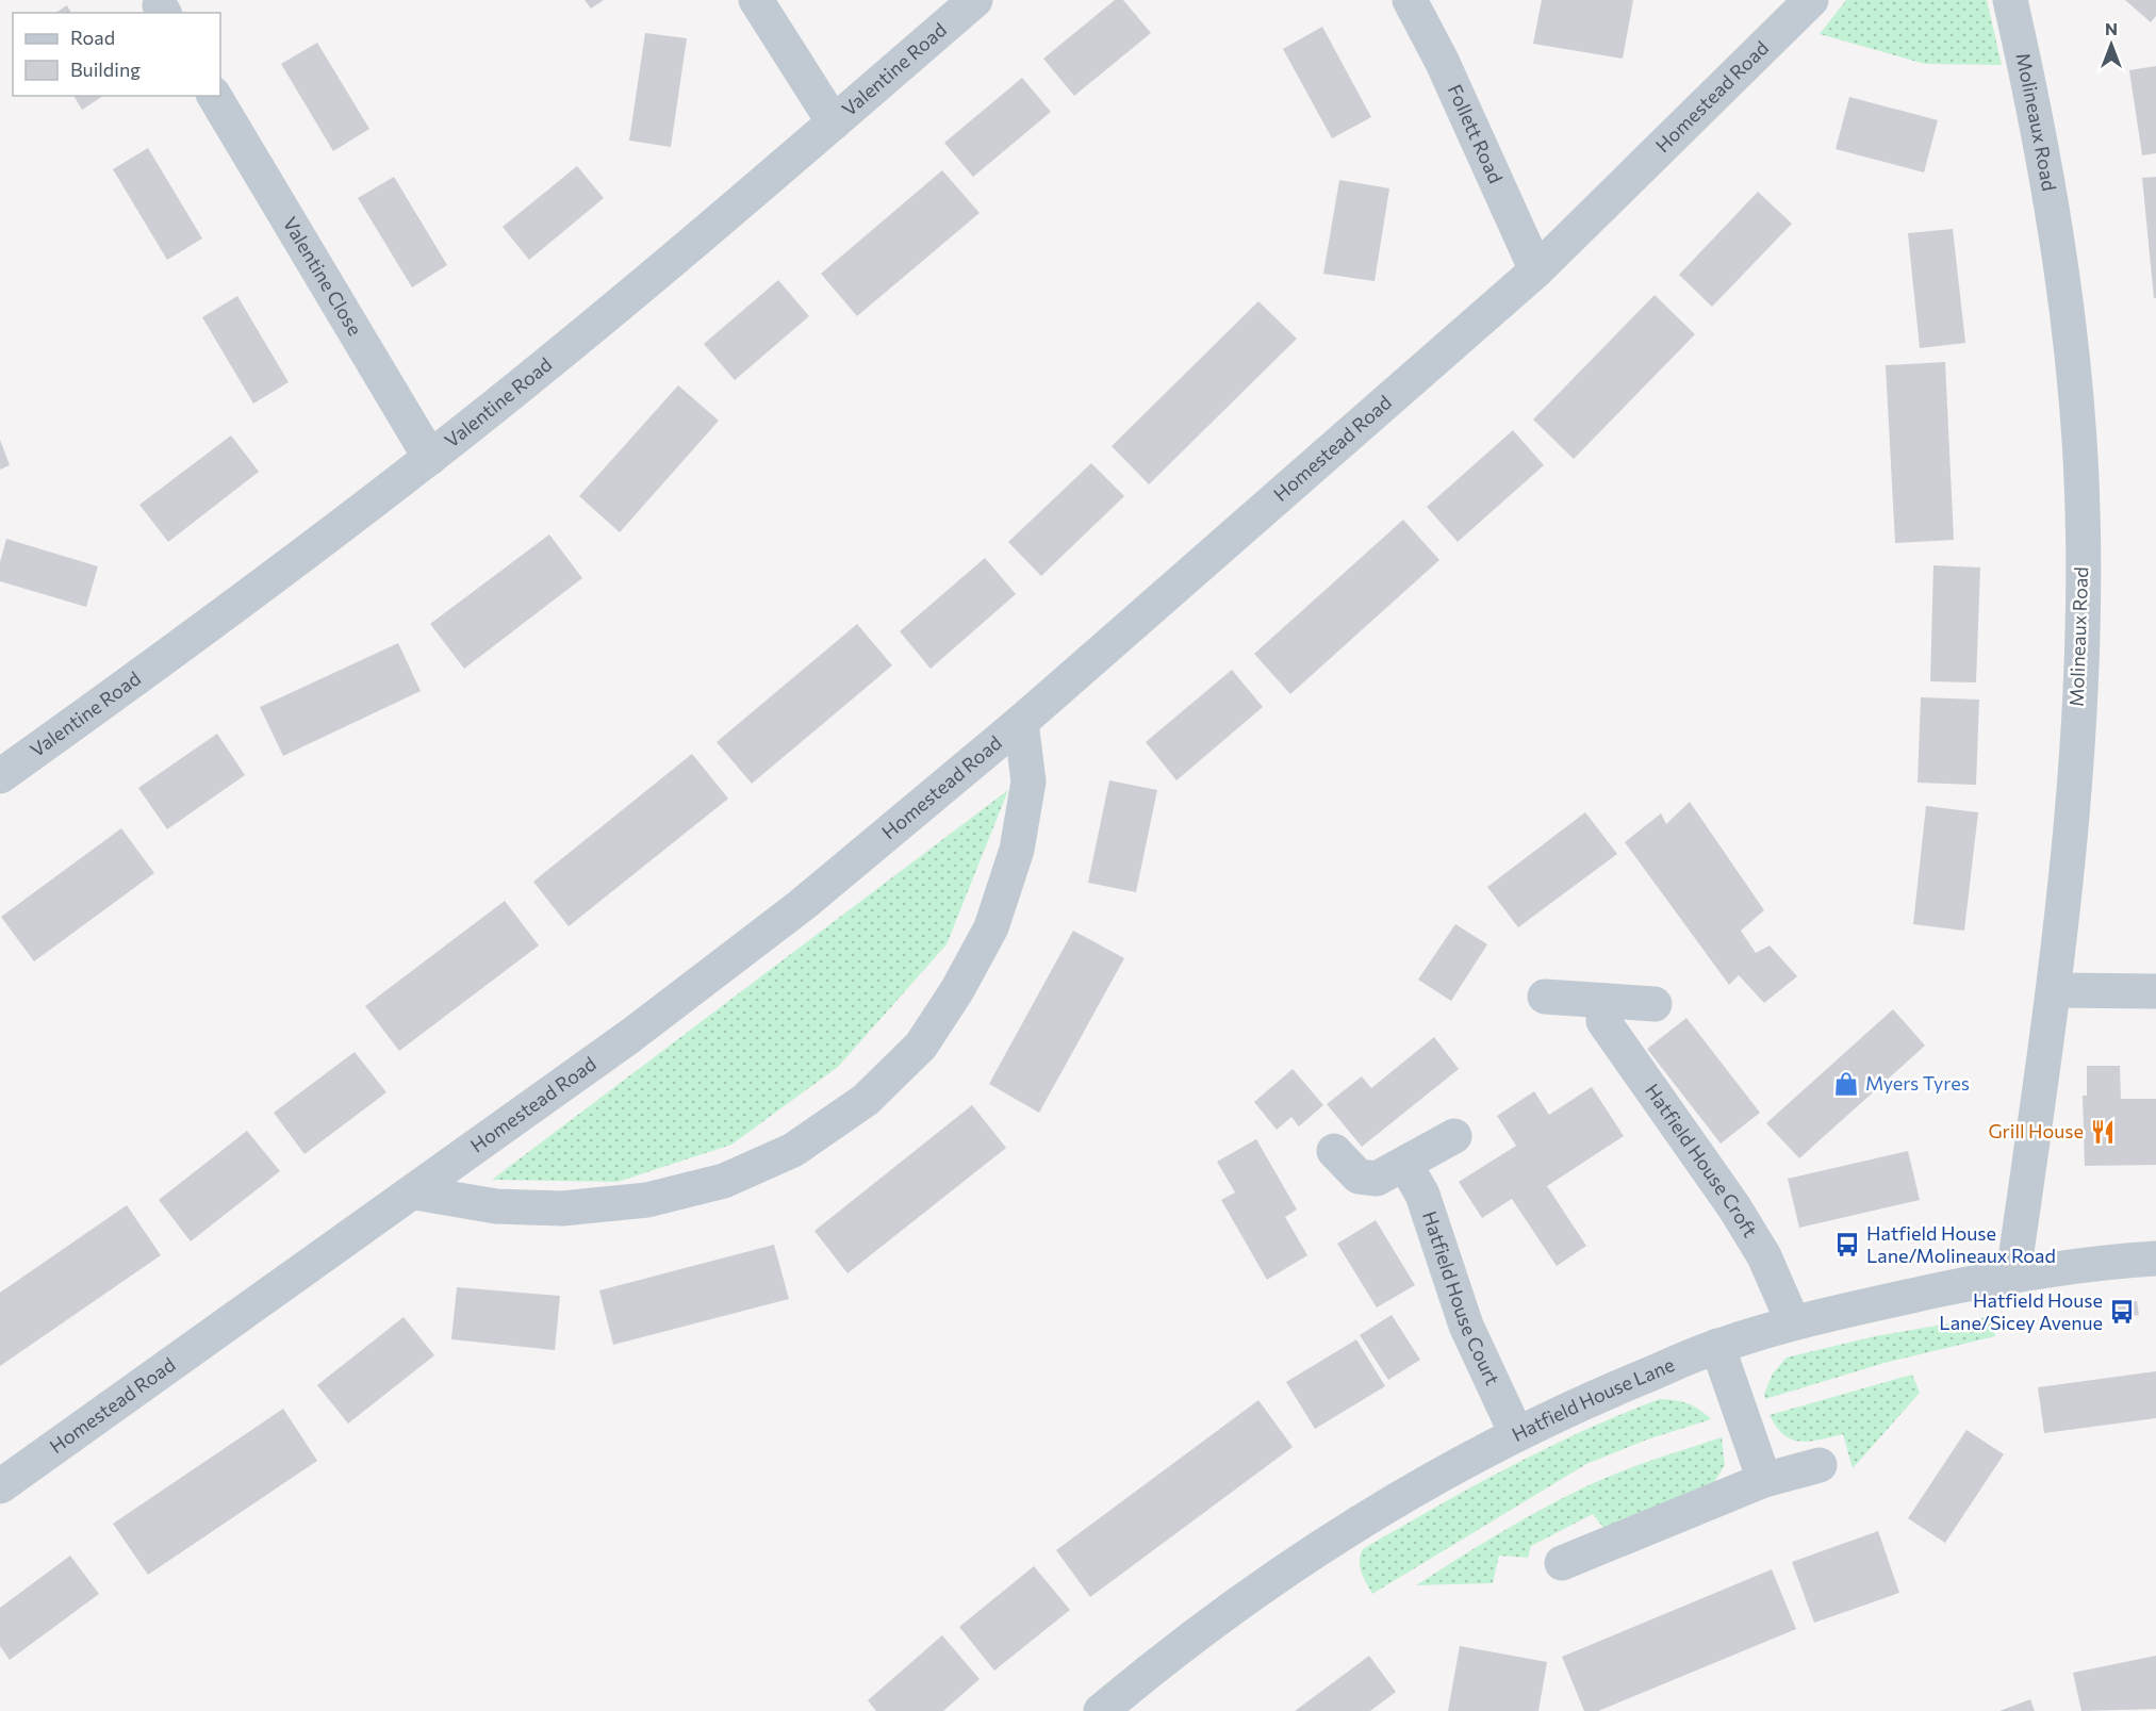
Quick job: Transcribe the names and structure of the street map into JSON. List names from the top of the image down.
{
  "streets": {
    "street": [
      "Valentine Road",
      "Homestead Road",
      "Molineaux Road",
      "Follett Road",
      "Valentine Close",
      "Hatfield House Croft",
      "Hatfield House Court",
      "Hatfield House Lane"
    ]
  },
  "crossings": [
    ["Valentine Road", "Valentine Close"],
    ["Homestead Road", "Follett Road"],
    ["Molineaux Road", "Hatfield House Lane"],
    ["Hatfield House Croft", "Hatfield House Lane"],
    ["Hatfield House Court", "Hatfield House Lane"]
  ],
  "places": {
    "shop": ["Myers Tyres"],
    "restaurant": ["Grill House"],
    "bus stop": ["Hatfield House Lane/Molineaux Road", "Hatfield House Lane/Sicey Avenue"]
  },
  "legend": ["Road", "Building"],
  "north": "top"
}
